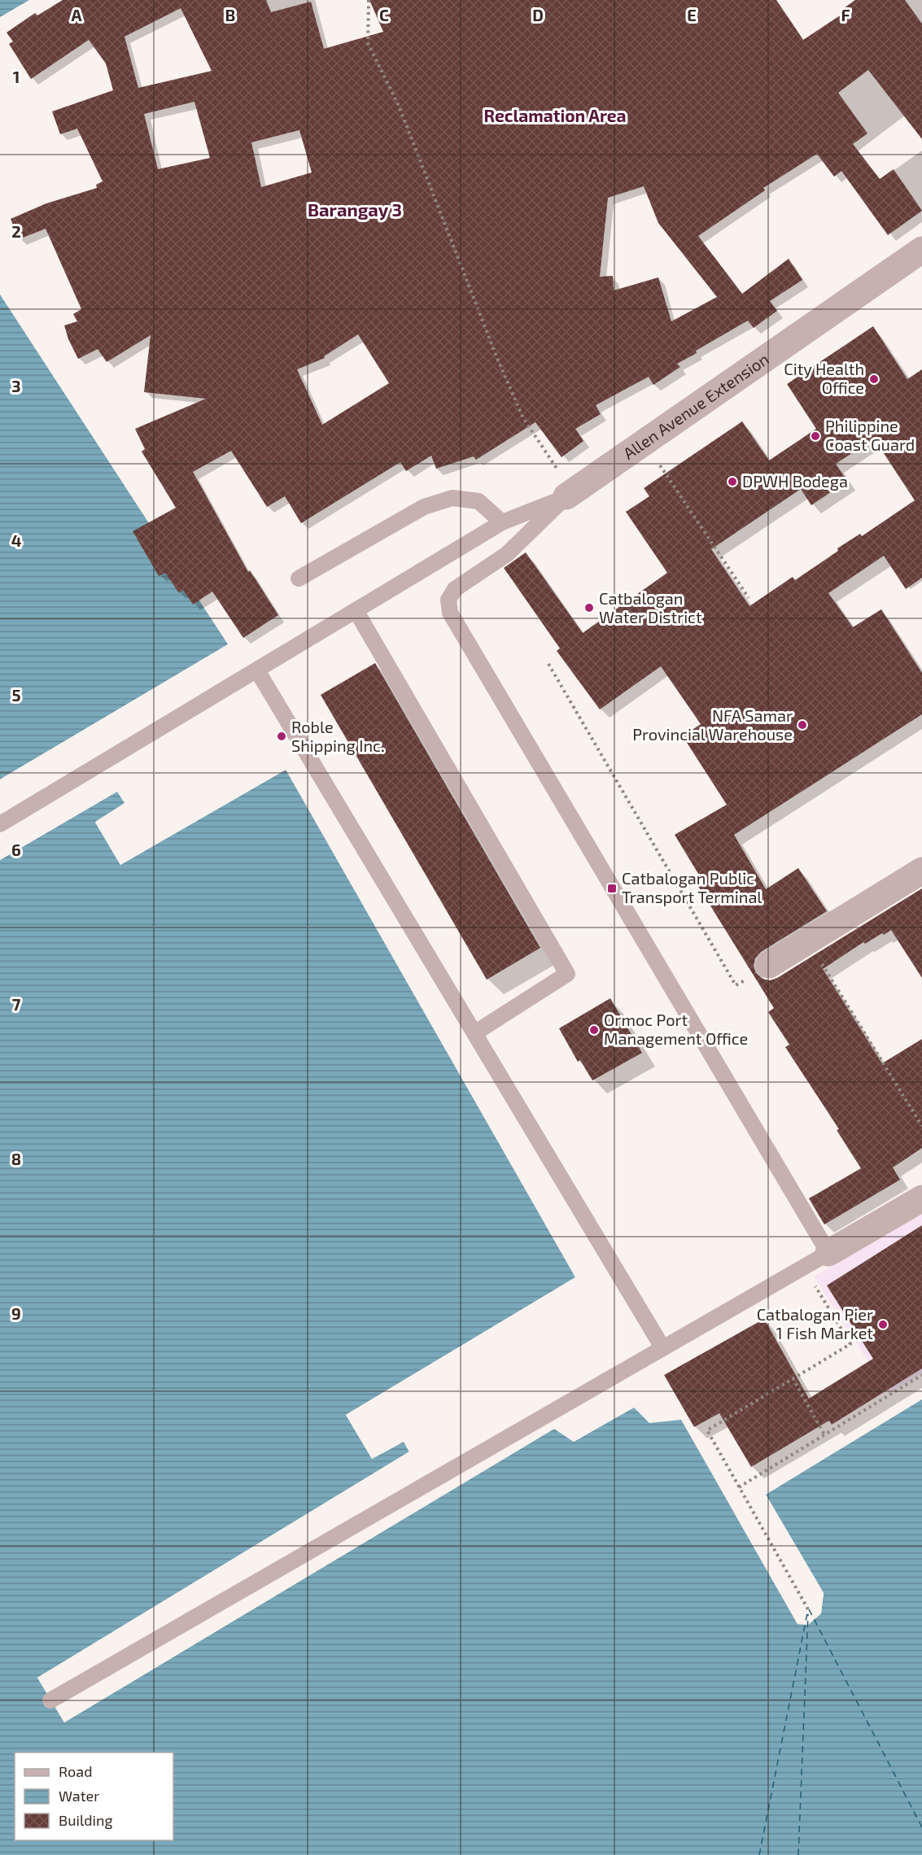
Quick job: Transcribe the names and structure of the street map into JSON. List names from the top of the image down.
{
  "streets": {
    "street": ["Allen Avenue Extension"]
  },
  "districts": ["Reclamation Area", "Barangay 3"],
  "places": {
    "other": [
      "City Health Office",
      "Philippine Coast Guard",
      "DPWH Bodega",
      "Catbalogan Water District",
      "NFA Samar Provincial Warehouse",
      "Roble Shipping Inc.",
      "Ormoc Port Management Office",
      "Catbalogan Pier 1 Fish Market"
    ],
    "transit": ["Catbalogan Public Transport Terminal"]
  },
  "legend": ["Road", "Water", "Building"],
  "grid": {
    "columns": [
      "A",
      "B",
      "C",
      "D",
      "E",
      "F"
    ],
    "rows": [
      "1",
      "2",
      "3",
      "4",
      "5",
      "6",
      "7",
      "8",
      "9"
    ]
  }
}
